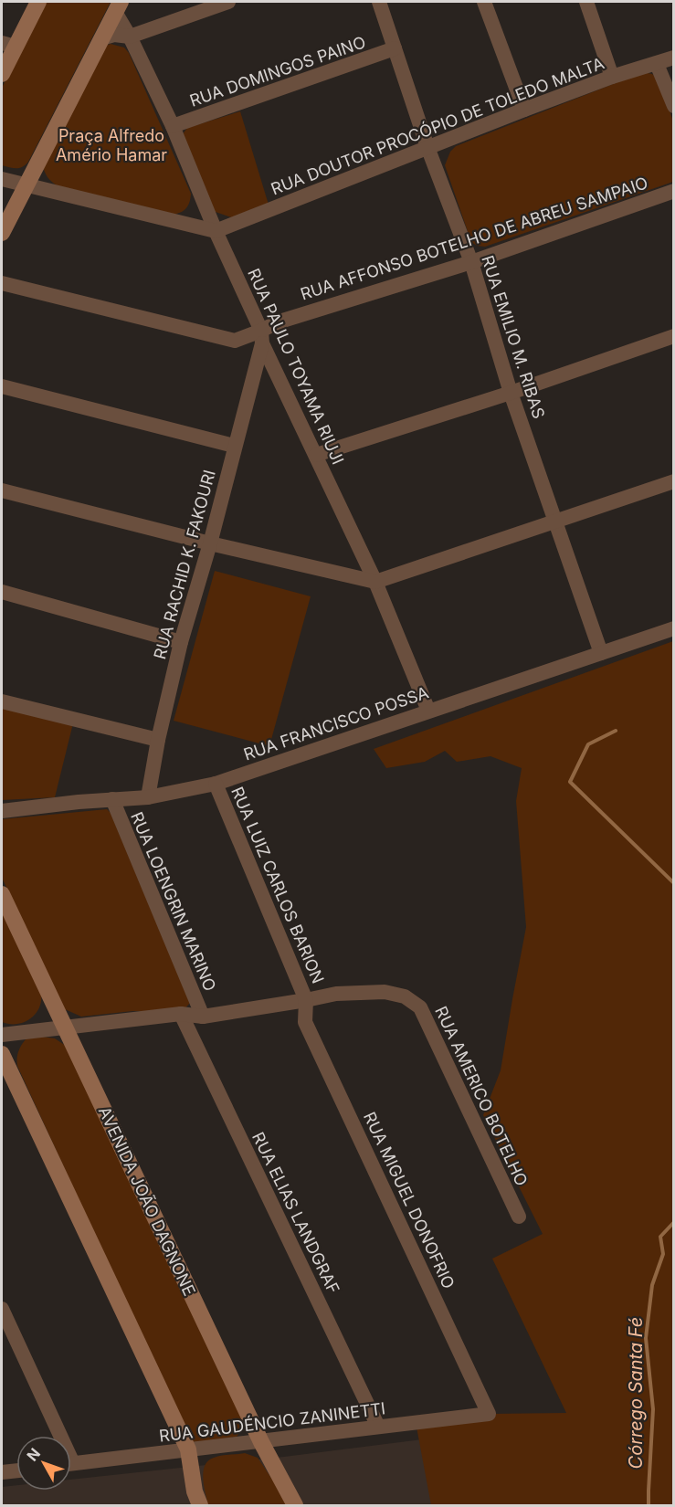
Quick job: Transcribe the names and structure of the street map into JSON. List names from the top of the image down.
{
  "streets": {
    "street": [
      "RUA DOMINGOS PAINO",
      "RUA DOUTOR PROCÓPIO DE TOLEDO MALTA",
      "RUA AFFONSO BOTELHO DE ABREU SAMPAIO",
      "RUA EMILIO M. RIBAS",
      "RUA PAULO TOYAMA RIUJI",
      "RUA RACHID K. FAKOURI",
      "RUA FRANCISCO POSSA",
      "RUA LUIZ CARLOS BARION",
      "RUA LOENGRIN MARINO",
      "RUA AMERICO BOTELHO",
      "RUA MIGUEL DONOFRIO",
      "AVENIDA JOÃO DAGNONE",
      "RUA ELIAS LANDGRAF",
      "RUA GAUDÉNCIO ZANINETTI"
    ]
  },
  "crossings": [
    ["RUA DOMINGOS PAINO", "RUA EMILIO M. RIBAS"],
    ["RUA DOMINGOS PAINO", "RUA PAULO TOYAMA RIUJI"],
    ["RUA DOUTOR PROCÓPIO DE TOLEDO MALTA", "RUA EMILIO M. RIBAS"],
    ["RUA DOUTOR PROCÓPIO DE TOLEDO MALTA", "RUA PAULO TOYAMA RIUJI"],
    ["RUA AFFONSO BOTELHO DE ABREU SAMPAIO", "RUA EMILIO M. RIBAS"],
    ["RUA AFFONSO BOTELHO DE ABREU SAMPAIO", "RUA PAULO TOYAMA RIUJI"],
    ["RUA AFFONSO BOTELHO DE ABREU SAMPAIO", "RUA RACHID K. FAKOURI"],
    ["RUA EMILIO M. RIBAS", "RUA FRANCISCO POSSA"],
    ["RUA PAULO TOYAMA RIUJI", "RUA RACHID K. FAKOURI"],
    ["RUA PAULO TOYAMA RIUJI", "RUA FRANCISCO POSSA"],
    ["RUA RACHID K. FAKOURI", "RUA FRANCISCO POSSA"],
    ["RUA FRANCISCO POSSA", "RUA LUIZ CARLOS BARION"],
    ["RUA FRANCISCO POSSA", "RUA LOENGRIN MARINO"],
    ["RUA LUIZ CARLOS BARION", "RUA AMERICO BOTELHO"],
    ["RUA LUIZ CARLOS BARION", "RUA MIGUEL DONOFRIO"],
    ["RUA AMERICO BOTELHO", "RUA MIGUEL DONOFRIO"],
    ["RUA MIGUEL DONOFRIO", "RUA GAUDÉNCIO ZANINETTI"],
    ["AVENIDA JOÃO DAGNONE", "RUA GAUDÉNCIO ZANINETTI"],
    ["RUA ELIAS LANDGRAF", "RUA GAUDÉNCIO ZANINETTI"]
  ],
  "water": ["Córrego Santa Fé"],
  "parks": ["Praça Alfredo Amério Hamar"],
  "north": "top left"
}
